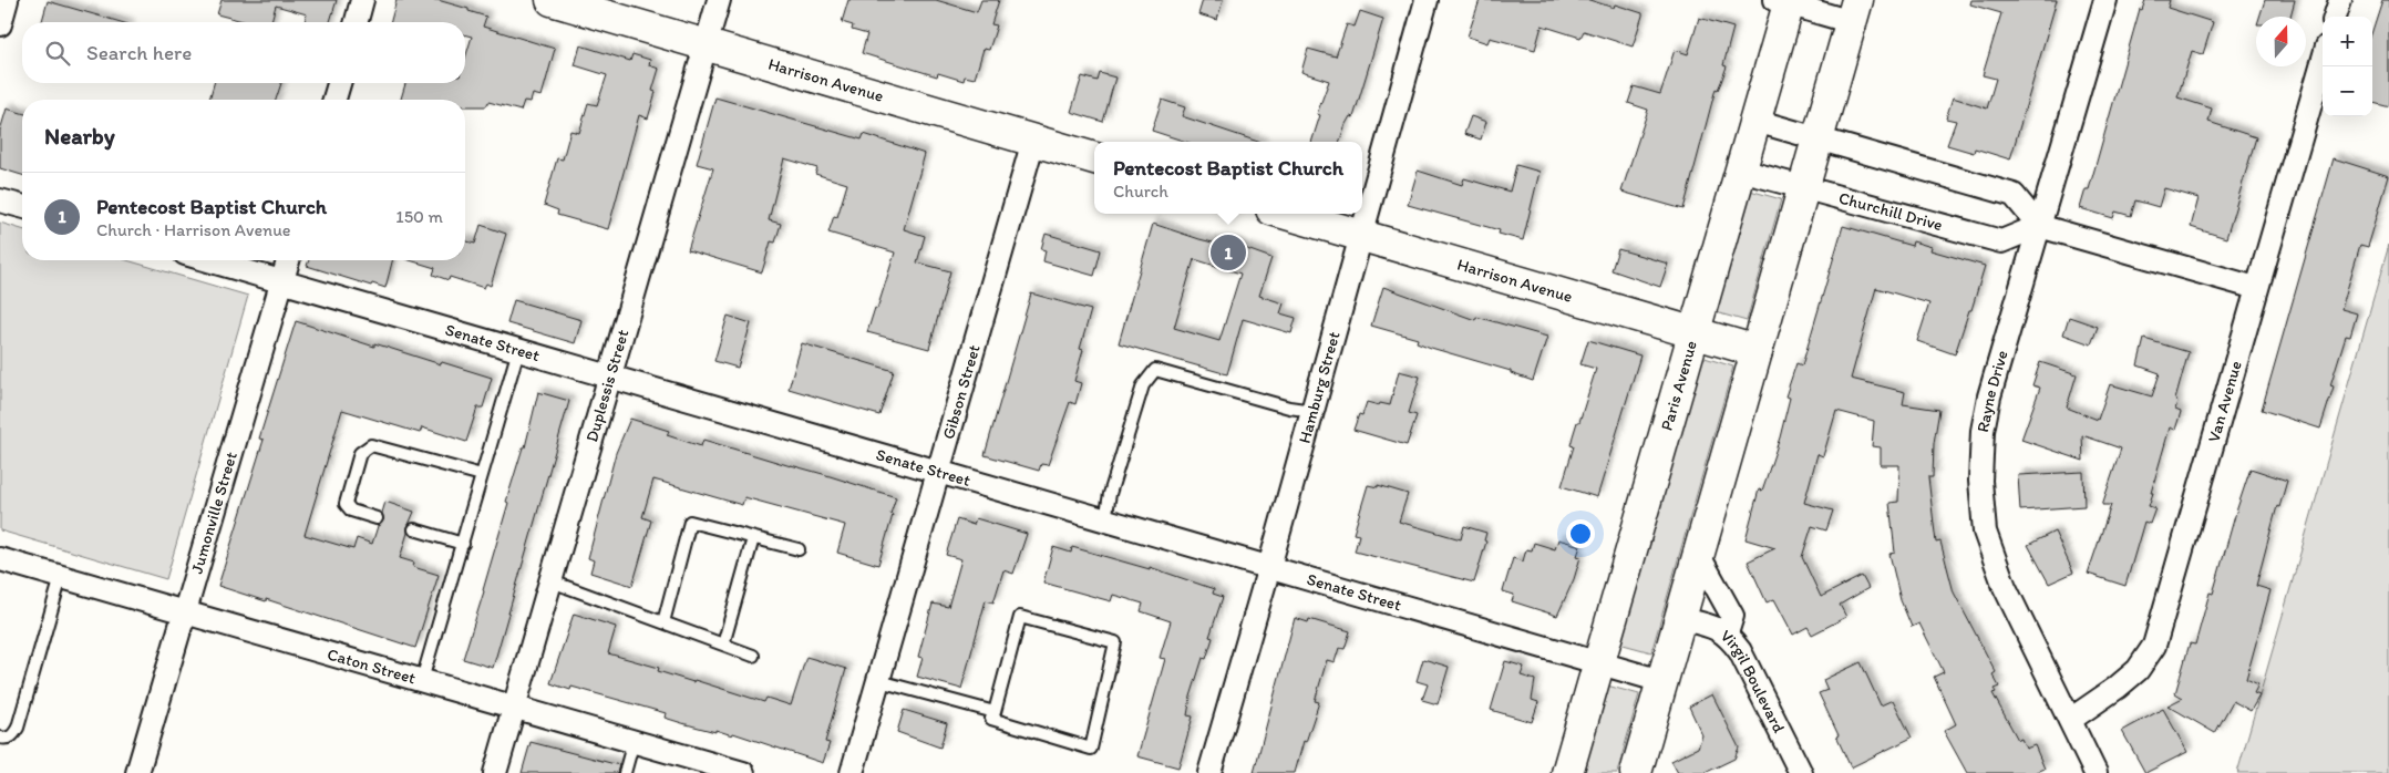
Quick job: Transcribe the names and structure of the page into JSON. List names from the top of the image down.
{
  "streets": {
    "street": [
      "Harrison Avenue",
      "Churchill Drive",
      "Senate Street",
      "Duplessis Street",
      "Hamburg Street",
      "Paris Avenue",
      "Rayne Drive",
      "Gibson Street",
      "Van Avenue",
      "Jumonville Street",
      "Caton Street",
      "Virgil Boulevard"
    ]
  },
  "crossings": [
    ["Harrison Avenue", "Duplessis Street"],
    ["Harrison Avenue", "Hamburg Street"],
    ["Harrison Avenue", "Paris Avenue"],
    ["Harrison Avenue", "Gibson Street"],
    ["Churchill Drive", "Paris Avenue"],
    ["Churchill Drive", "Rayne Drive"],
    ["Senate Street", "Duplessis Street"],
    ["Senate Street", "Hamburg Street"],
    ["Senate Street", "Paris Avenue"],
    ["Senate Street", "Gibson Street"],
    ["Senate Street", "Jumonville Street"],
    ["Duplessis Street", "Caton Street"],
    ["Rayne Drive", "Van Avenue"],
    ["Jumonville Street", "Caton Street"]
  ],
  "north": "top",
  "page": {
    "map_buttons": ["+", "−"],
    "search": "Search here",
    "heading": "Nearby",
    "popup": ["Pentecost Baptist Church", "Church"],
    "list": [
      {
        "mark": "1",
        "name": "Pentecost Baptist Church",
        "note": "Church · Harrison Avenue",
        "value": "150 m"
      }
    ],
    "pins": "1"
  }
}
